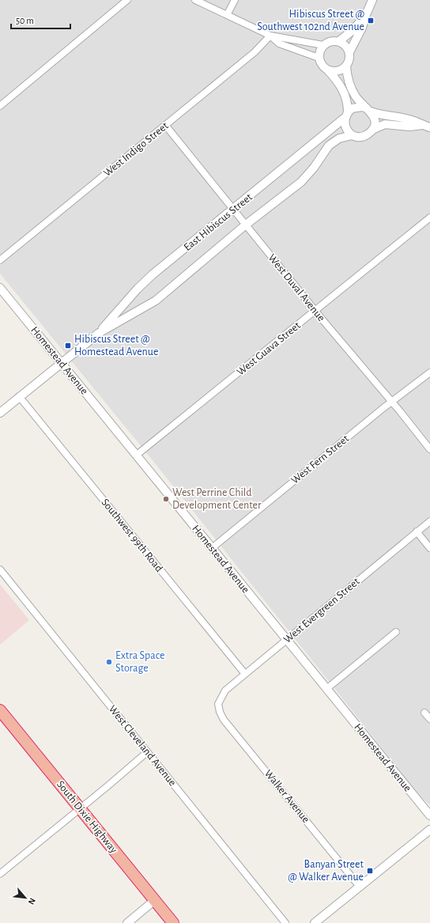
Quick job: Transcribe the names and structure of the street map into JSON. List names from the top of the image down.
{
  "streets": {
    "highway": ["South Dixie Highway"],
    "street": [
      "West Indigo Street",
      "East Hibiscus Street",
      "West Duval Avenue",
      "West Guava Street",
      "Homestead Avenue",
      "West Fern Street",
      "Southwest 99th Road",
      "West Evergreen Street",
      "West Cleveland Avenue",
      "Walker Avenue"
    ]
  },
  "crossings": [
    ["West Indigo Street", "West Duval Avenue"],
    ["East Hibiscus Street", "West Duval Avenue"],
    ["East Hibiscus Street", "Homestead Avenue"],
    ["East Hibiscus Street", "Southwest 99th Road"],
    ["West Duval Avenue", "West Guava Street"],
    ["West Duval Avenue", "West Fern Street"],
    ["West Guava Street", "Homestead Avenue"],
    ["Homestead Avenue", "West Fern Street"],
    ["Homestead Avenue", "West Evergreen Street"],
    ["Southwest 99th Road", "West Evergreen Street"],
    ["West Evergreen Street", "Walker Avenue"]
  ],
  "places": {
    "transit": ["Hibiscus Street @ Southwest 102nd Avenue", "Hibiscus Street @ Homestead Avenue", "Banyan Street @ Walker Avenue"],
    "other": ["West Perrine Child Development Center", "Extra Space Storage"]
  },
  "scale_bar": "50 m",
  "north": "bottom right"
}
